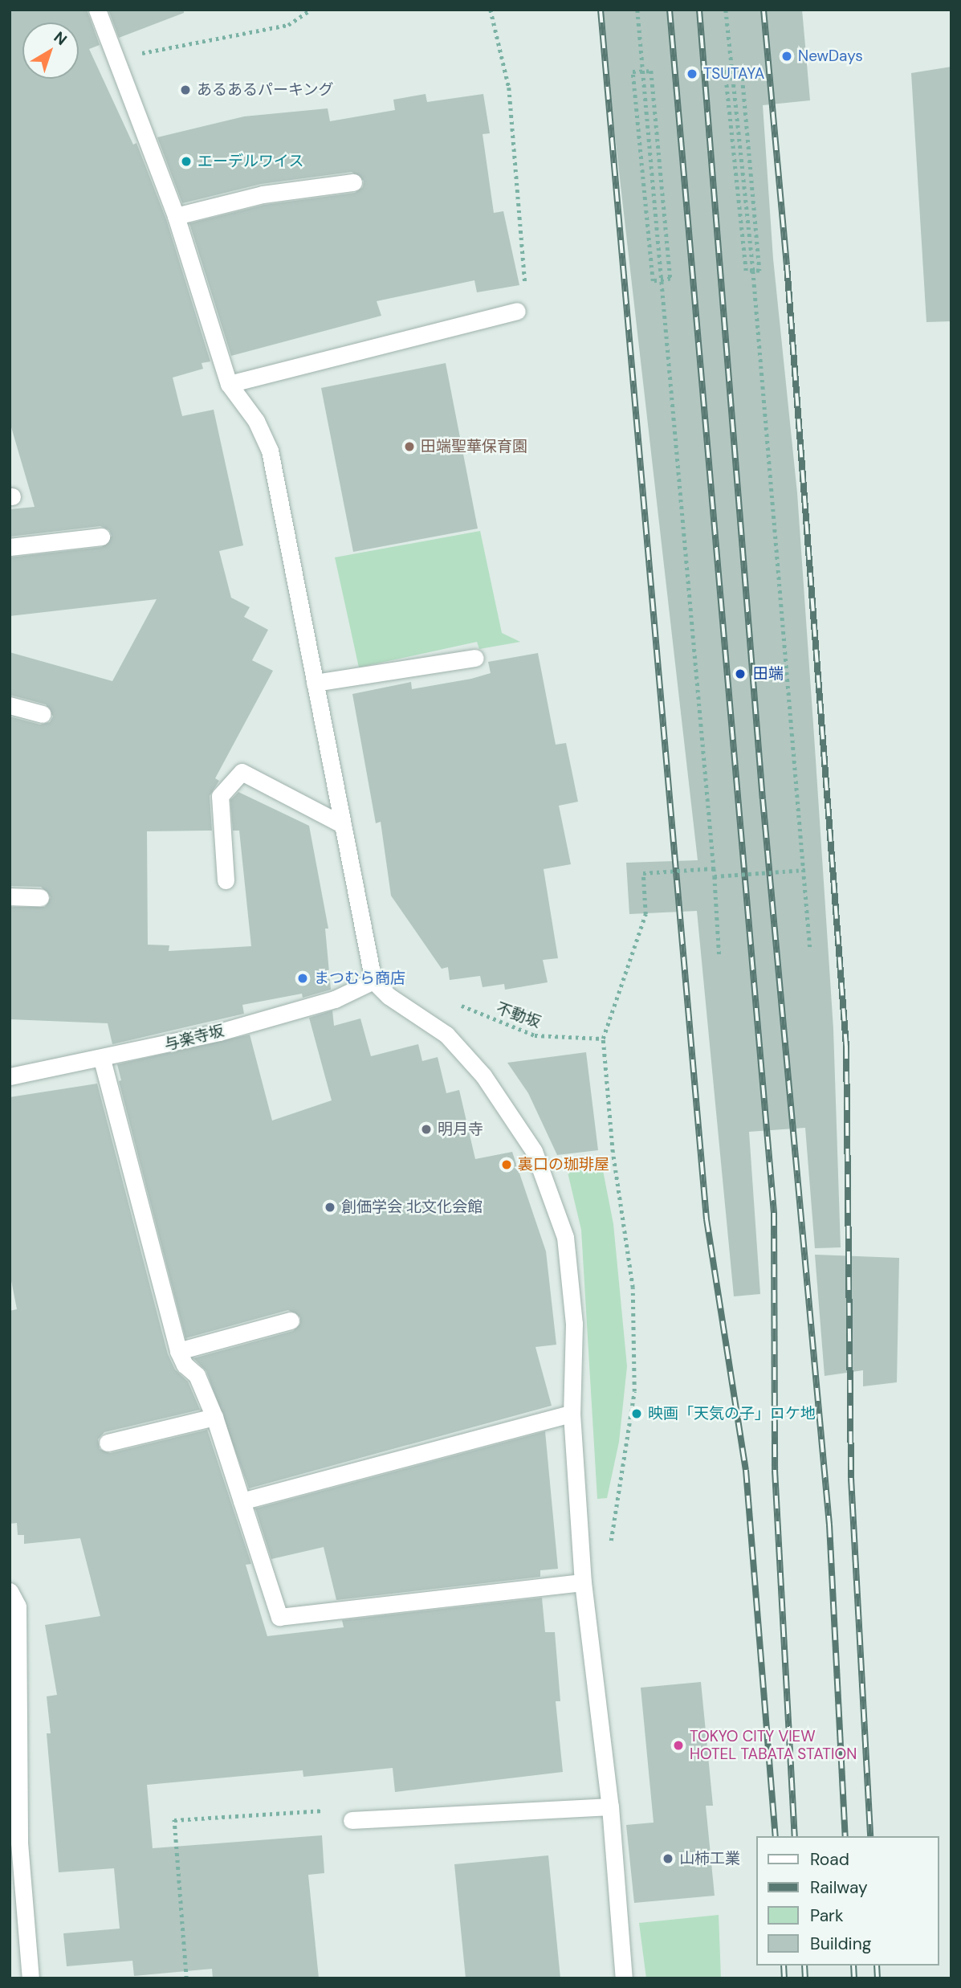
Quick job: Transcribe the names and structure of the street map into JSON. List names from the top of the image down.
{
  "streets": {
    "street": ["与楽寺坂"],
    "path": ["不動坂"]
  },
  "places": [
    "NewDays",
    "TSUTAYA",
    "あるあるパーキング",
    "エーデルワイス",
    "田端聖華保育園",
    "田端",
    "まつむら商店",
    "明月寺",
    "裏口の珈琲屋",
    "創価学会 北文化会館",
    "映画「天気の子」ロケ地",
    "TOKYO CITY VIEW HOTEL TABATA STATION",
    "山柿工業"
  ],
  "legend": [
    "Road",
    "Railway",
    "Park",
    "Building"
  ],
  "north": "top right"
}
